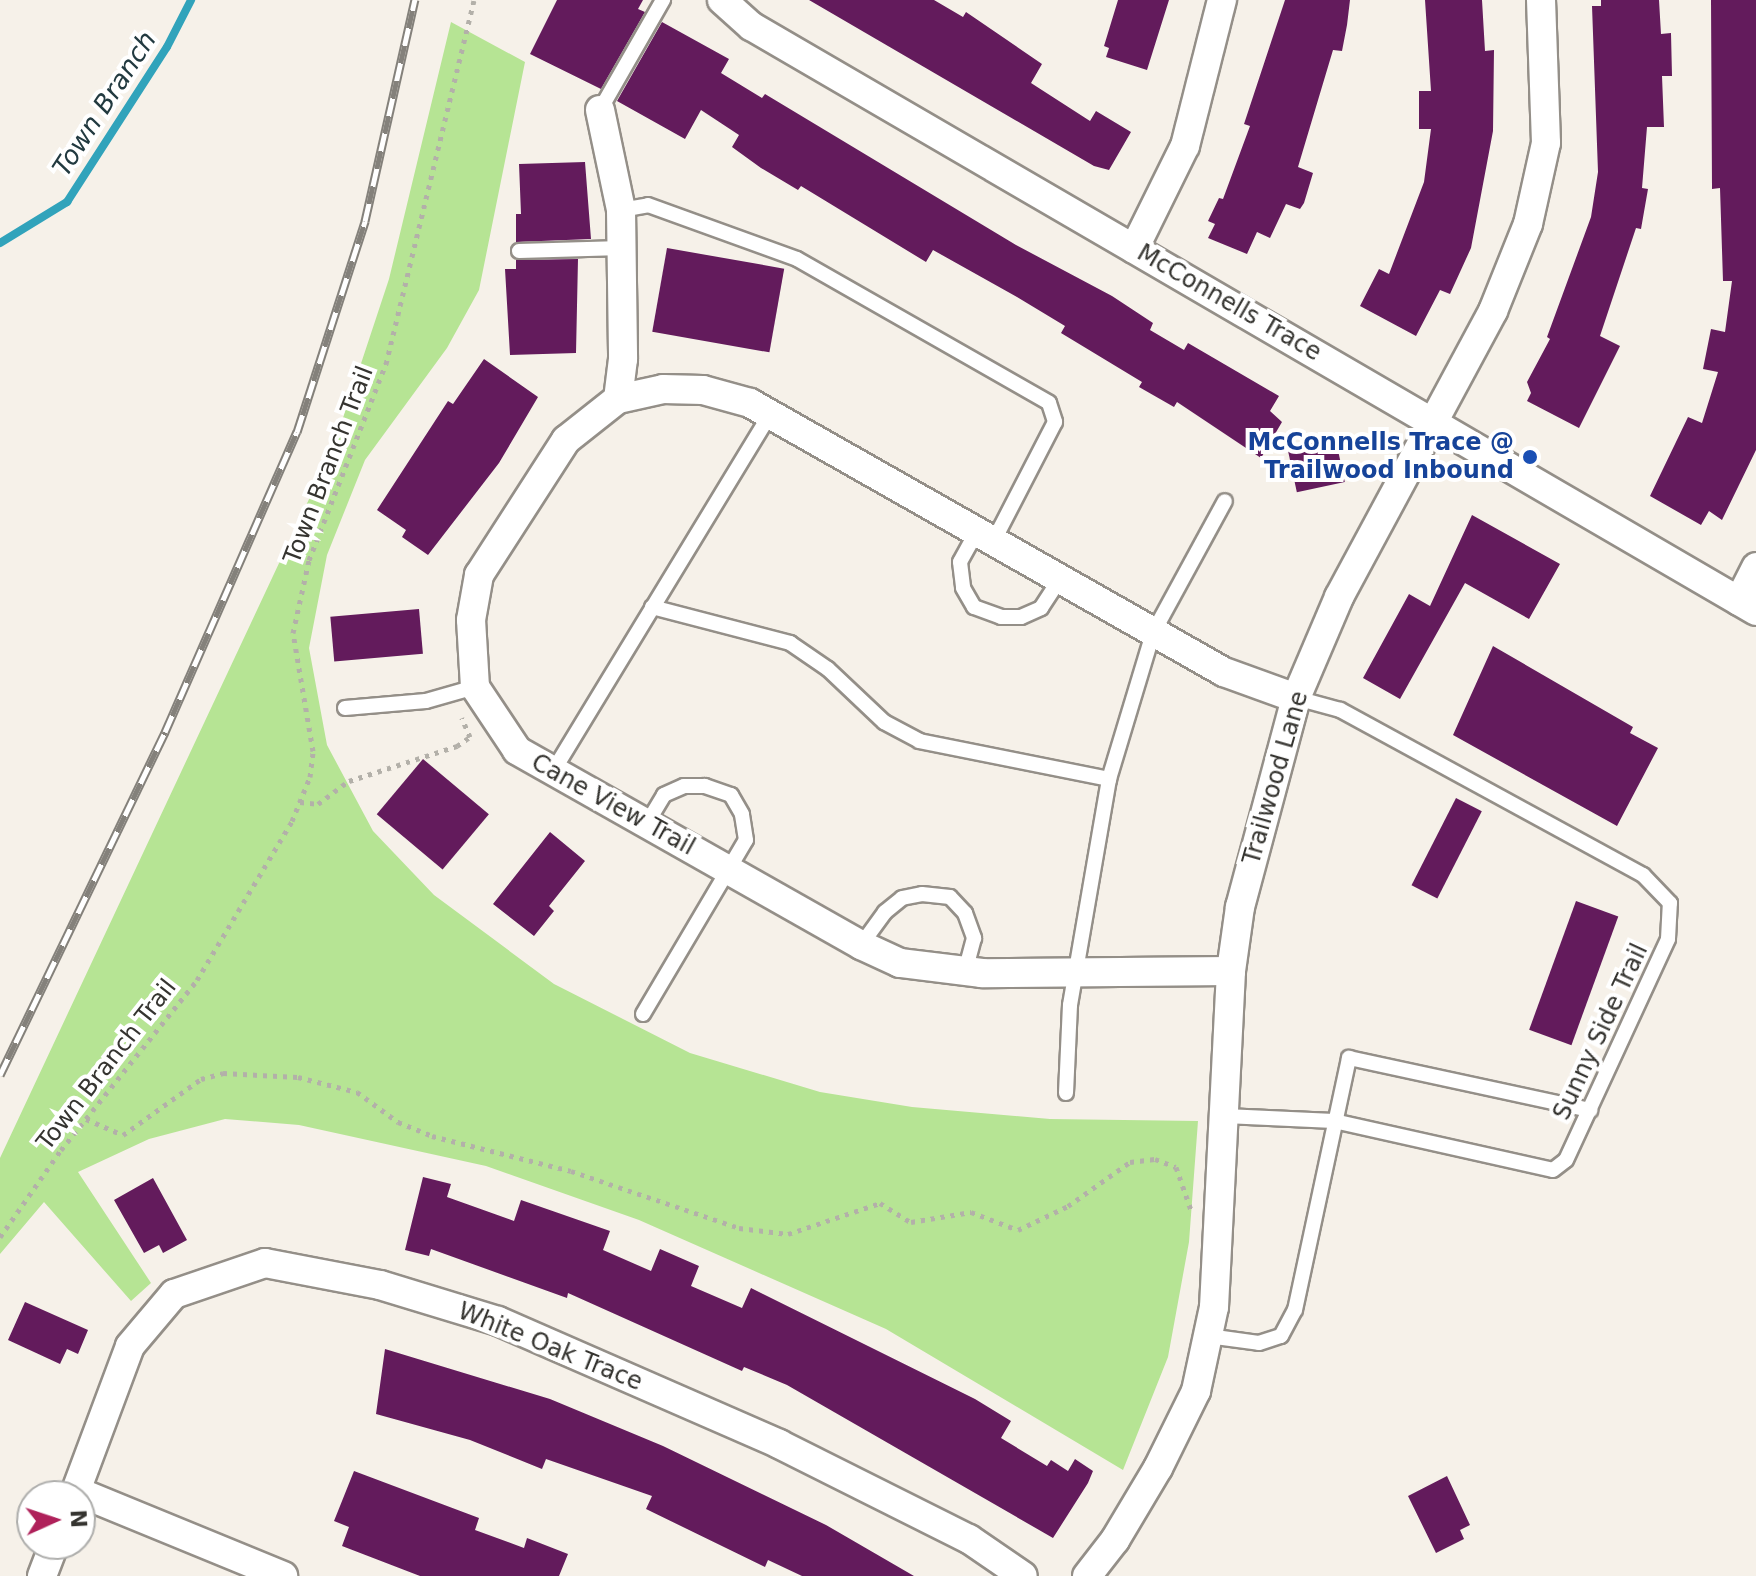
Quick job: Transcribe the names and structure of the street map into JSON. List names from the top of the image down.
{
  "streets": {
    "street": [
      "McConnells Trace",
      "Trailwood Lane",
      "Cane View Trail",
      "White Oak Trace"
    ],
    "lane": ["Sunny Side Trail"],
    "path": ["Town Branch Trail"]
  },
  "crossings": [
    ["McConnells Trace", "Trailwood Lane"],
    ["Trailwood Lane", "Cane View Trail"],
    ["Trailwood Lane", "Sunny Side Trail"]
  ],
  "water": ["Town Branch"],
  "places": ["McConnells Trace @ Trailwood Inbound"],
  "north": "right"
}
